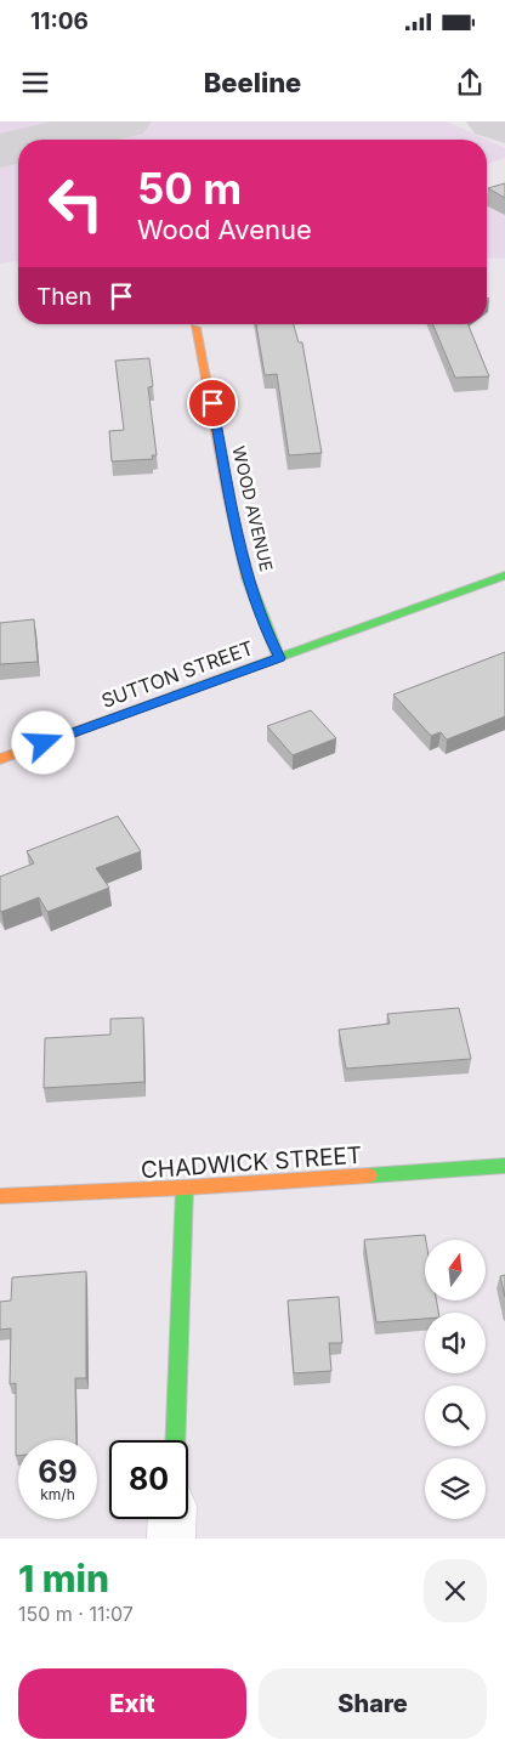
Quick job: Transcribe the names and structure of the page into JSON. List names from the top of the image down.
{
  "streets": {
    "main road": ["WOOD AVENUE", "SUTTON STREET", "CHADWICK STREET"]
  },
  "crossings": [
    ["WOOD AVENUE", "SUTTON STREET"]
  ],
  "north": "top",
  "page": {
    "status": "11:06",
    "header": "Beeline",
    "turn": ["50 m", "Wood Avenue"],
    "then": "Then",
    "speed": "69 km/h",
    "limit": "80",
    "heading": ["1 min", "150 m · 11:07"],
    "buttons": ["Exit", "Share"]
  }
}
